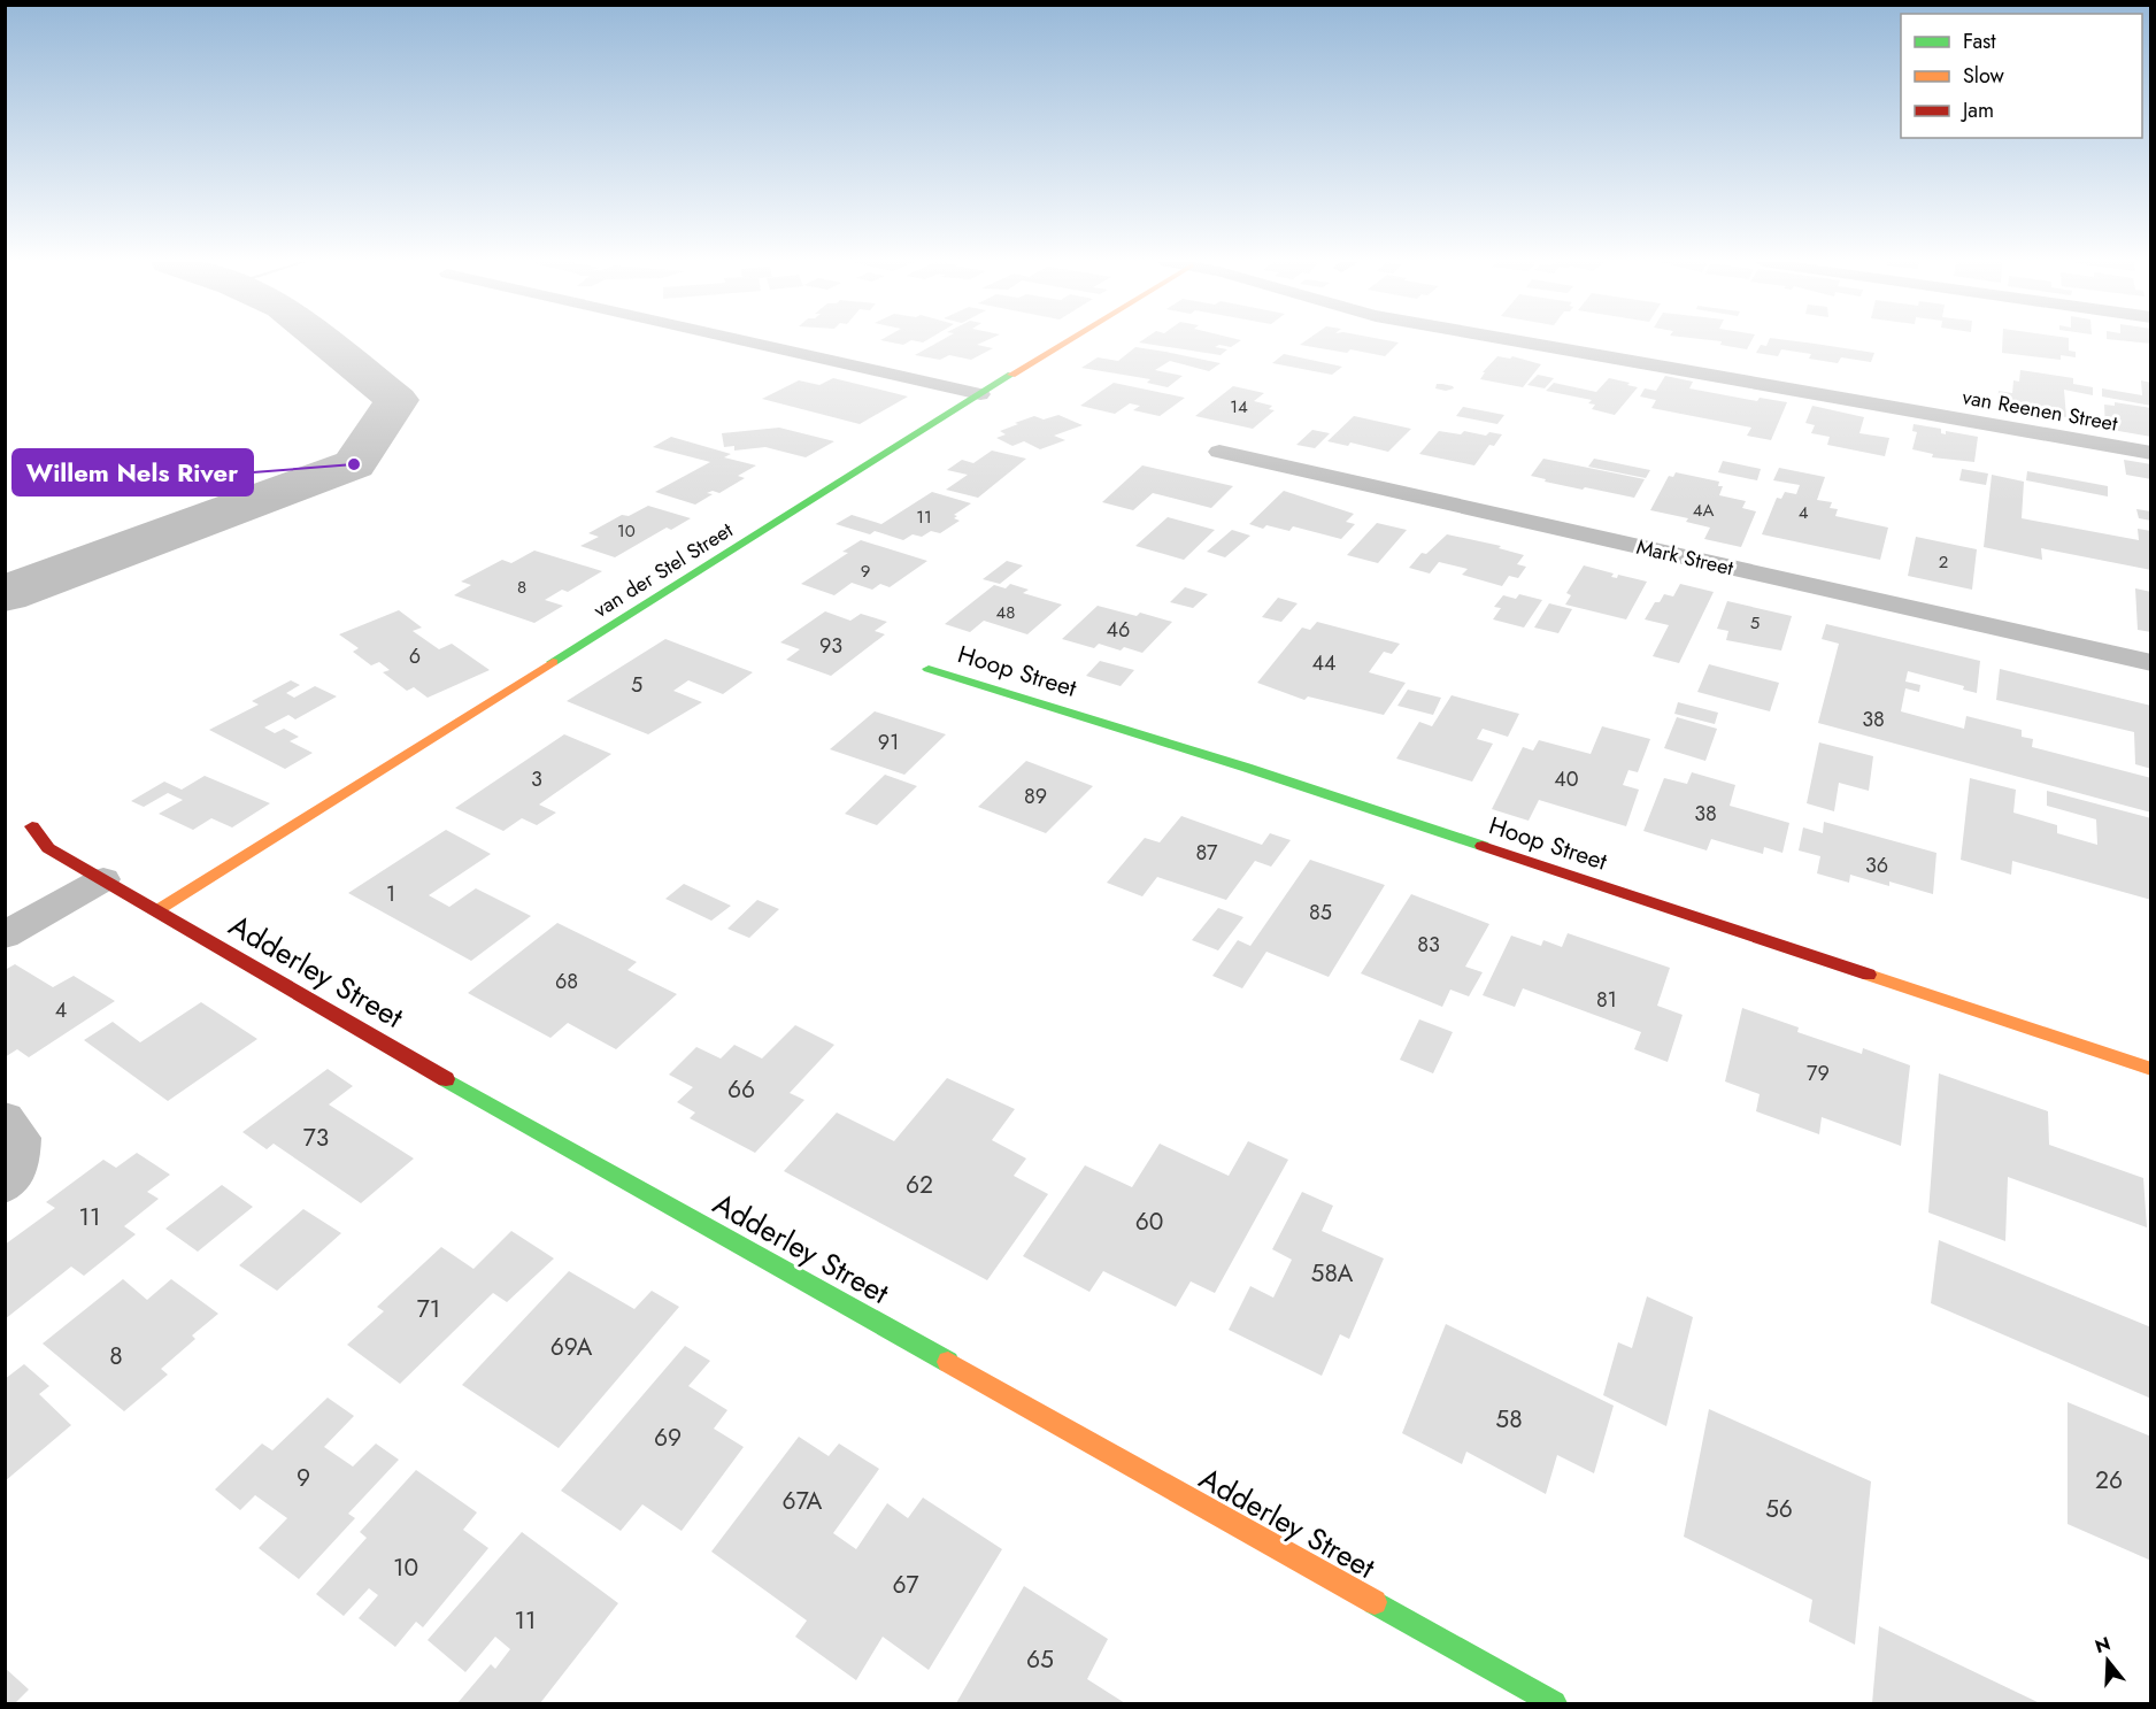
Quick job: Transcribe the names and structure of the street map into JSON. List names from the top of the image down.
{
  "streets": {
    "street": [
      "van Reenen Street",
      "Mark Street",
      "van der Stel Street",
      "Hoop Street",
      "Adderley Street"
    ]
  },
  "crossings": [
    ["van der Stel Street", "Adderley Street"]
  ],
  "places": ["Willem Nels River"],
  "house_numbers": [
    "14",
    "4A",
    "4",
    "11",
    "10",
    "2",
    "9",
    "8",
    "48",
    "5",
    "46",
    "93",
    "6",
    "44",
    "5",
    "38",
    "91",
    "3",
    "40",
    "89",
    "38",
    "87",
    "36",
    "1",
    "85",
    "83",
    "68",
    "81",
    "4",
    "79",
    "66",
    "73",
    "62",
    "11",
    "60",
    "58A",
    "71",
    "69A",
    "8",
    "58",
    "69",
    "9",
    "26",
    "67A",
    "56",
    "10",
    "67",
    "11",
    "65"
  ],
  "legend": ["Fast", "Slow", "Jam"],
  "north": "top"
}
